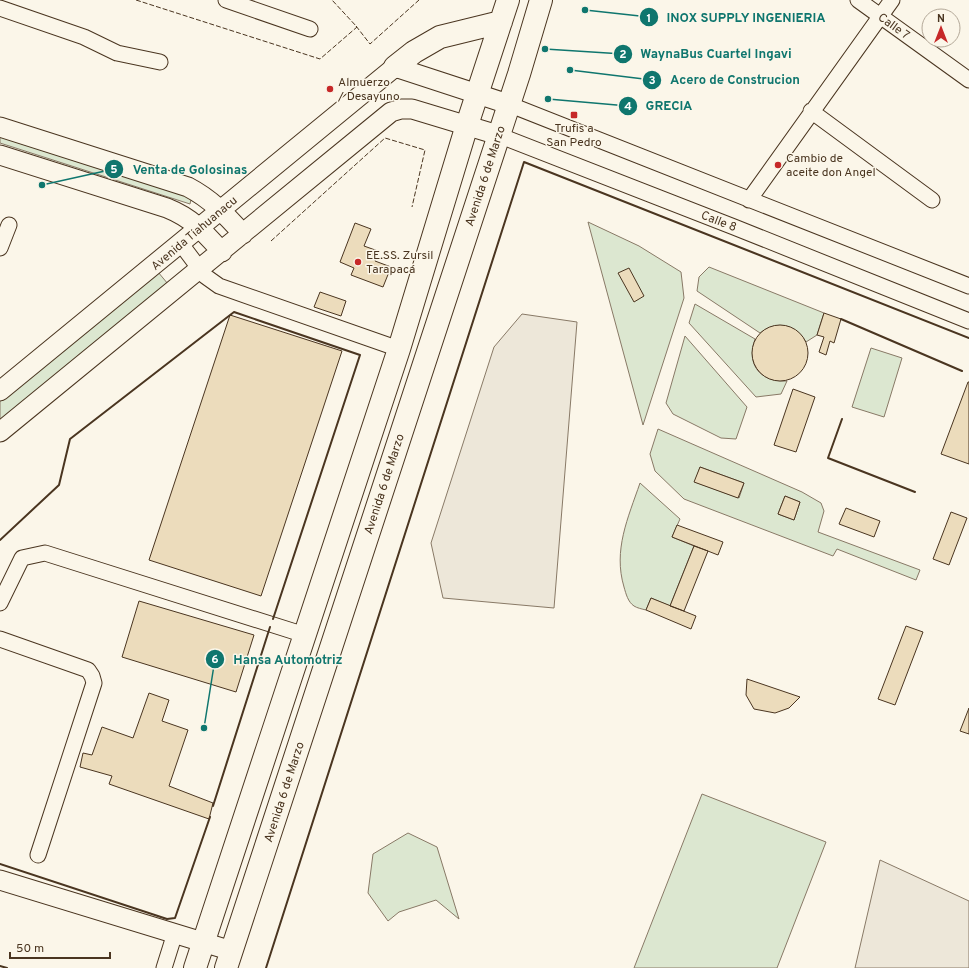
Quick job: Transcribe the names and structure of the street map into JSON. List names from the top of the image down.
{
  "streets": {
    "highway": ["Avenida 6 de Marzo"],
    "main road": ["Calle 8", "Avenida Tiahuanacu"],
    "street": ["Calle 7"]
  },
  "crossings": [
    ["Avenida 6 de Marzo", "Calle 8"]
  ],
  "places": {
    "other": [
      "INOX SUPPLY INGENIERIA",
      "WaynaBus Cuartel Ingavi",
      "Acero de Construcion",
      "Almuerzo / Desayuno",
      "GRECIA",
      "Cambio de aceite don Angel",
      "Venta de Golosinas",
      "EE.SS. Zursil Tarapacá",
      "Hansa Automotriz"
    ],
    "transit": ["Trufis a San Pedro"]
  },
  "scale_bar": "50 m",
  "north": "top"
}
